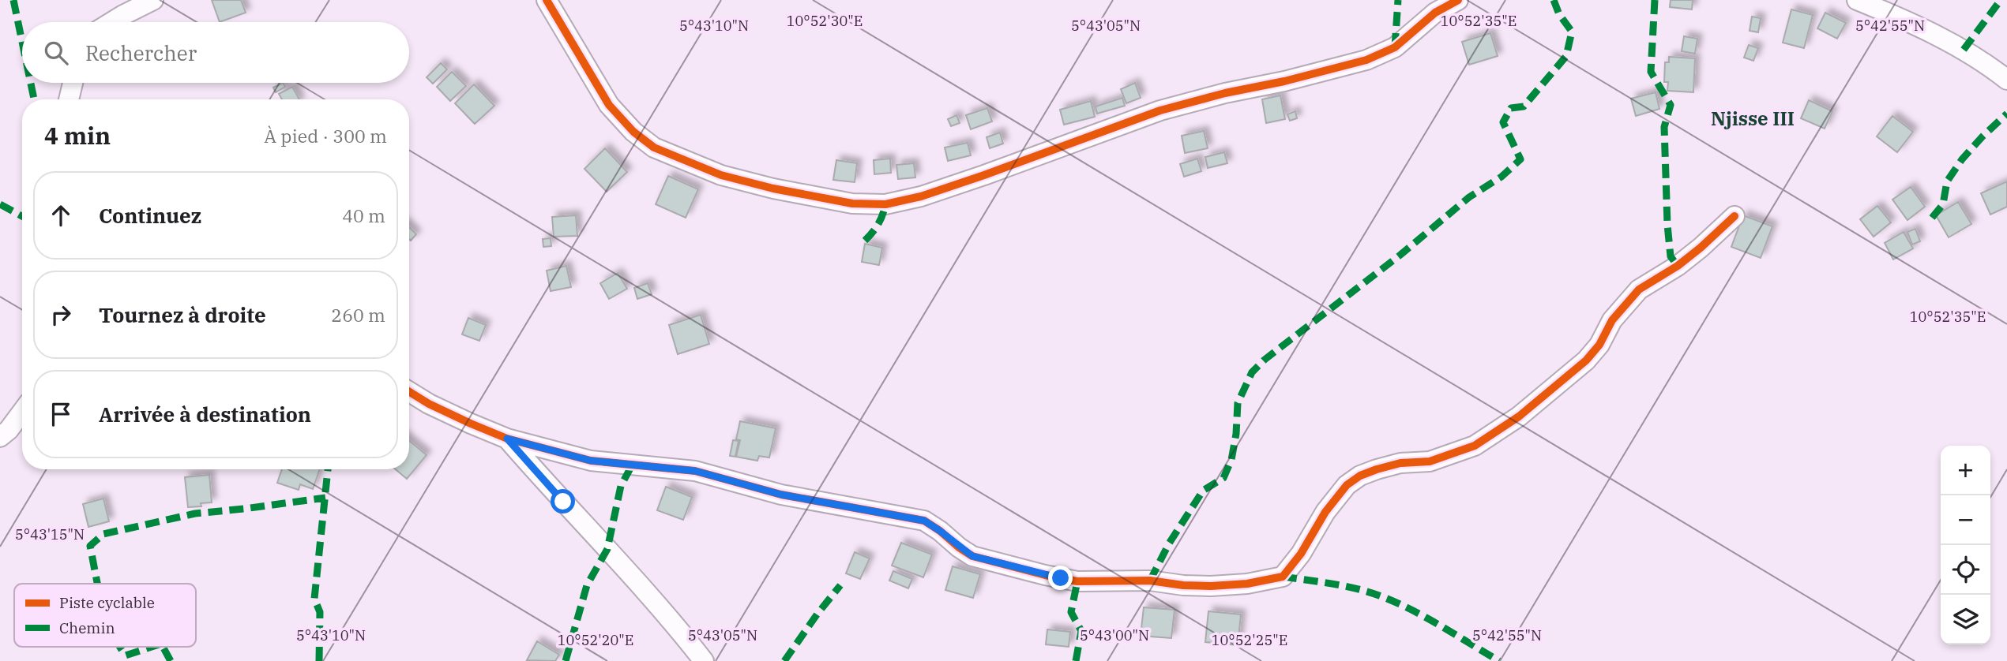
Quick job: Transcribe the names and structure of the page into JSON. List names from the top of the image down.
{
  "districts": ["Njisse III"],
  "legend": ["Piste cyclable", "Chemin"],
  "page": {
    "search": "Rechercher",
    "heading": ["4 min", "À pied · 300 m"],
    "list": [
      ["Continuez", "40 m"],
      ["Tournez à droite", "260 m"],
      "Arrivée à destination"
    ],
    "map_buttons": ["+", "−"]
  },
  "coordinates": [
    "10°52'35\"E",
    "10°52'30\"E",
    "5°42'55\"N",
    "5°43'10\"N",
    "5°43'05\"N",
    "5°43'15\"N",
    "5°43'00\"N",
    "10°52'20\"E",
    "10°52'25\"E"
  ]
}
